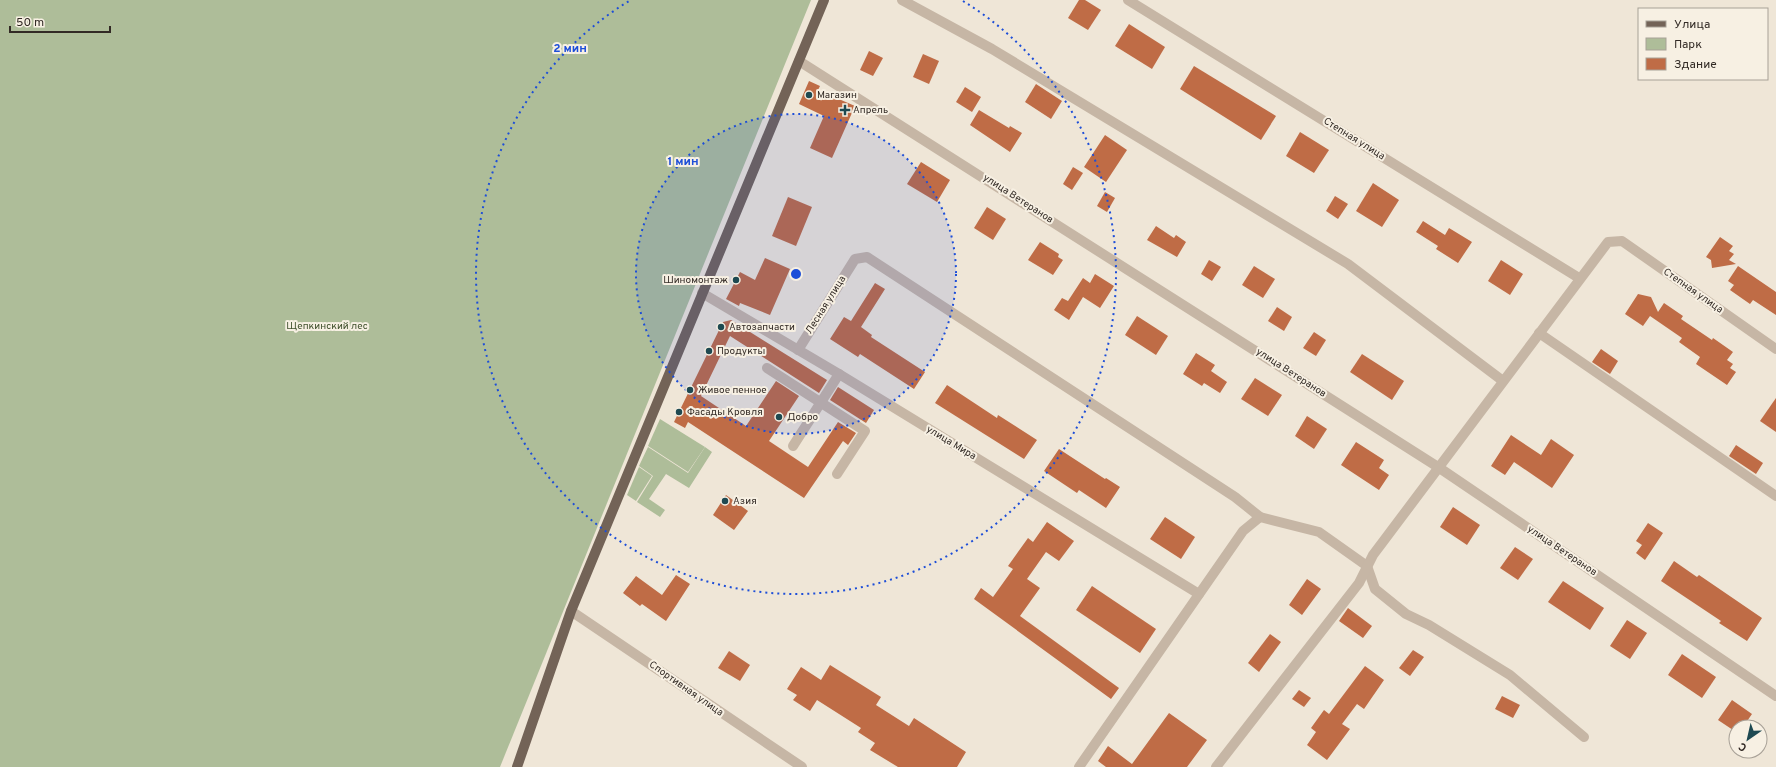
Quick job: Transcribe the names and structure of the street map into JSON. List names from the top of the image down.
{
  "streets": {
    "street": [
      "Степная улица",
      "улица Ветеранов",
      "Лесная улица",
      "улица Мира",
      "Спортивная улица"
    ]
  },
  "crossings": [
    ["Лесная улица", "улица Мира"]
  ],
  "parks": ["Щепкинский лес"],
  "places": {
    "other": [
      "Магазин",
      "Шиномонтаж",
      "Автозапчасти",
      "Продукты",
      "Живое пенное",
      "Фасады Кровля",
      "Добро",
      "Азия"
    ],
    "health": ["Апрель"]
  },
  "legend": ["Улица", "Парк", "Здание"],
  "scale_bar": "50 m",
  "north": "bottom left",
  "rings": ["2 мин", "1 мин"]
}
